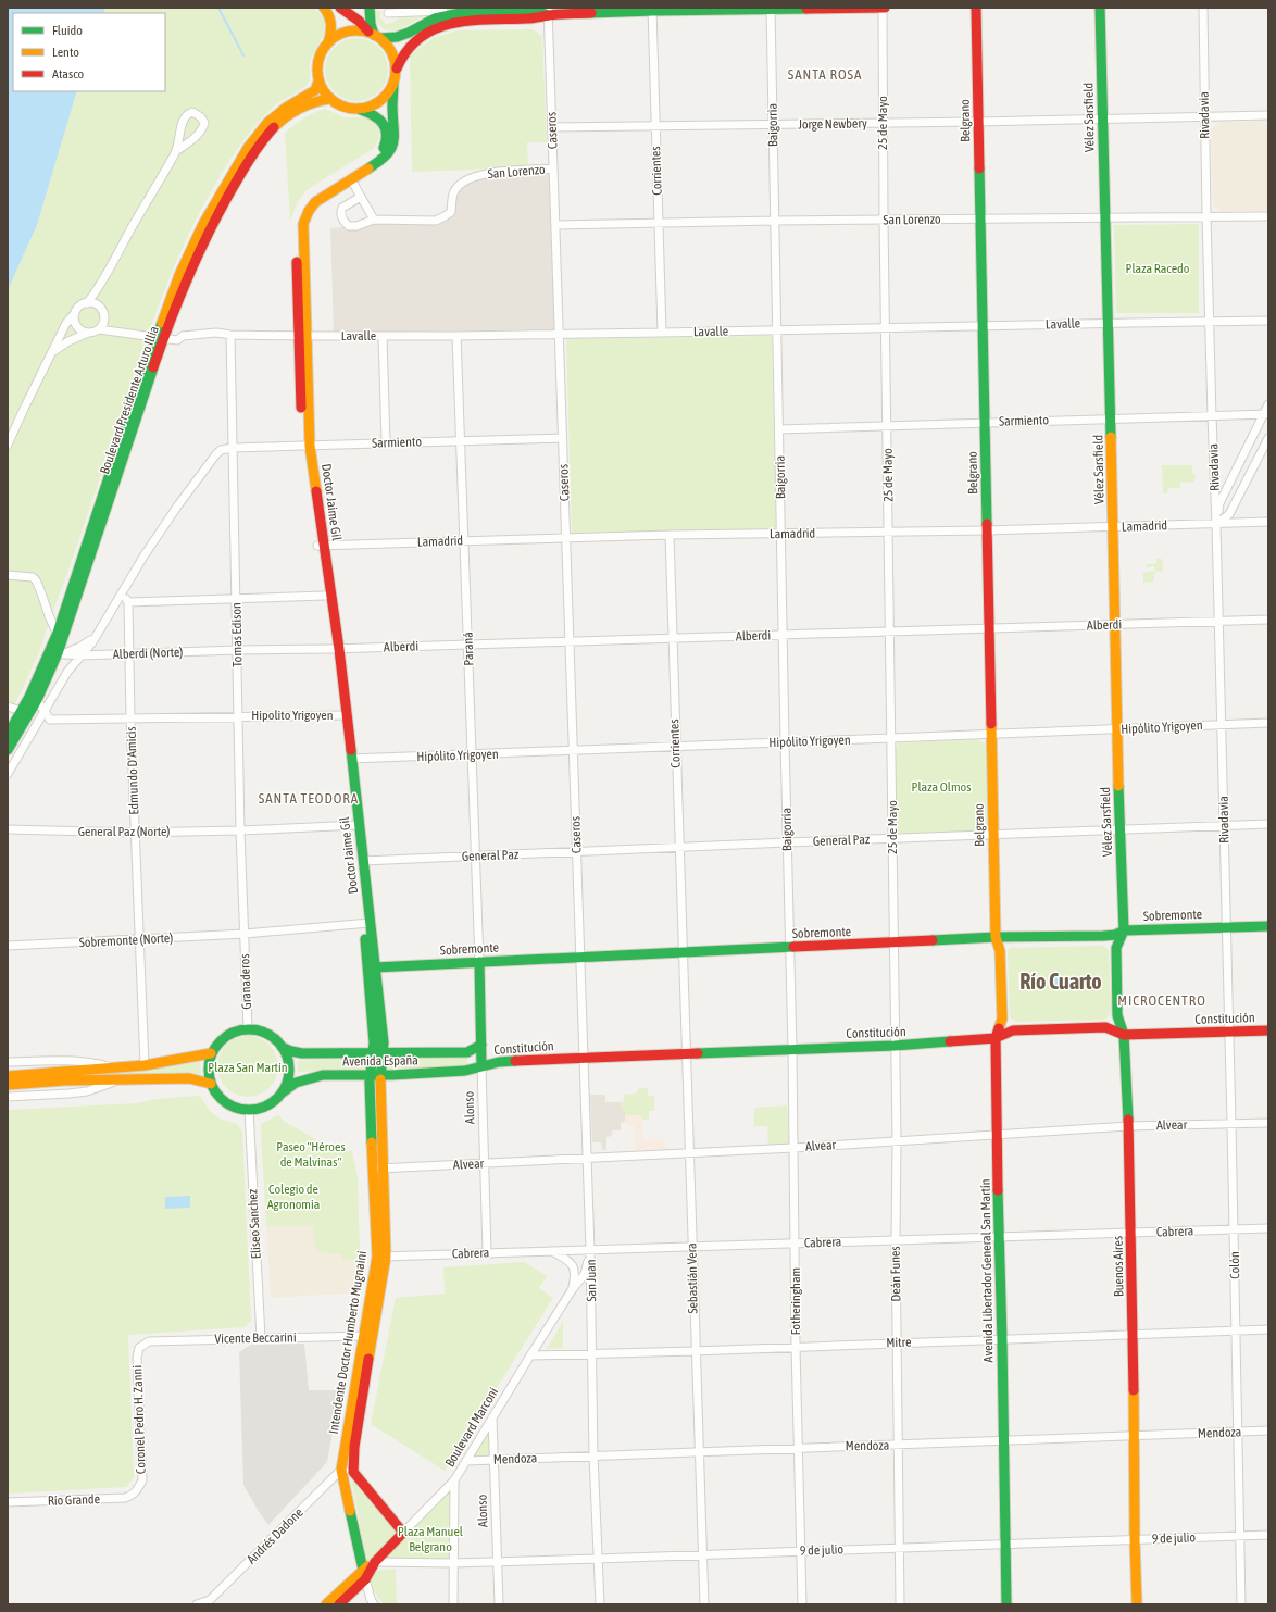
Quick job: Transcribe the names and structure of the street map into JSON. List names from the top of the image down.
{
  "streets": {
    "main road": [
      "Vélez Sarsfield",
      "Belgrano",
      "Boulevard Presidente Arturo Illia",
      "Doctor Jaime Gil",
      "Sobremonte",
      "Constitución",
      "Avenida España",
      "Alonso",
      "Buenos Aires",
      "Avenida Libertador General San Martín",
      "Intendente Doctor Humberto Mugnaini",
      "Boulevard Marconi"
    ],
    "street": [
      "Rivadavia",
      "25 de Mayo",
      "Jorge Newbery",
      "Baigorria",
      "Caseros",
      "Corrientes",
      "San Lorenzo",
      "Lavalle",
      "Sarmiento",
      "Lamadrid",
      "Alberdi",
      "Tomas Edison",
      "Paraná",
      "Alberdi (Norte)",
      "Hipolito Yrigoyen",
      "Hipólito Yrigoyen",
      "Edmundo D'Amicis",
      "General Paz (Norte)",
      "General Paz",
      "Sobremonte (Norte)",
      "Granaderos",
      "Alvear",
      "Eliseo Sanchez",
      "Cabrera",
      "Colón",
      "Deán Funes",
      "Sebastián Vera",
      "San Juan",
      "Fotheringham",
      "Vicente Beccarini",
      "Mitre",
      "Coronel Pedro H. Zanni",
      "Mendoza",
      "Río Grande",
      "Andrés Dadone",
      "9 de julio"
    ]
  },
  "crossings": [
    ["Rivadavia", "Jorge Newbery"],
    ["Rivadavia", "San Lorenzo"],
    ["Rivadavia", "Lavalle"],
    ["Rivadavia", "Sarmiento"],
    ["Rivadavia", "Lamadrid"],
    ["Rivadavia", "Alberdi"],
    ["Rivadavia", "Hipólito Yrigoyen"],
    ["Rivadavia", "General Paz"],
    ["Rivadavia", "Sobremonte"],
    ["Rivadavia", "Colón"],
    ["Vélez Sarsfield", "Jorge Newbery"],
    ["Vélez Sarsfield", "San Lorenzo"],
    ["Vélez Sarsfield", "Lavalle"],
    ["Vélez Sarsfield", "Sarmiento"],
    ["Vélez Sarsfield", "Lamadrid"],
    ["Vélez Sarsfield", "Alberdi"],
    ["Vélez Sarsfield", "Hipólito Yrigoyen"],
    ["Vélez Sarsfield", "General Paz"],
    ["Vélez Sarsfield", "Sobremonte"],
    ["Vélez Sarsfield", "Buenos Aires"],
    ["Belgrano", "Jorge Newbery"],
    ["Belgrano", "San Lorenzo"],
    ["Belgrano", "Lavalle"],
    ["Belgrano", "Sarmiento"],
    ["Belgrano", "Lamadrid"],
    ["Belgrano", "Alberdi"],
    ["Belgrano", "Hipólito Yrigoyen"],
    ["Belgrano", "General Paz"],
    ["Belgrano", "Sobremonte"],
    ["Belgrano", "Avenida Libertador General San Martín"],
    ["25 de Mayo", "Jorge Newbery"],
    ["25 de Mayo", "San Lorenzo"],
    ["25 de Mayo", "Lavalle"],
    ["25 de Mayo", "Sarmiento"],
    ["25 de Mayo", "Lamadrid"],
    ["25 de Mayo", "Alberdi"],
    ["25 de Mayo", "Hipólito Yrigoyen"],
    ["25 de Mayo", "General Paz"],
    ["25 de Mayo", "Sobremonte"],
    ["25 de Mayo", "Deán Funes"],
    ["Jorge Newbery", "Baigorria"],
    ["Jorge Newbery", "Caseros"],
    ["Jorge Newbery", "Corrientes"],
    ["Baigorria", "San Lorenzo"],
    ["Baigorria", "Lavalle"],
    ["Baigorria", "Sarmiento"],
    ["Baigorria", "Lamadrid"],
    ["Baigorria", "Alberdi"],
    ["Baigorria", "Hipólito Yrigoyen"],
    ["Baigorria", "General Paz"],
    ["Baigorria", "Sobremonte"],
    ["Baigorria", "Fotheringham"],
    ["Caseros", "San Lorenzo"],
    ["Caseros", "Lavalle"],
    ["Caseros", "Sarmiento"],
    ["Caseros", "Lamadrid"],
    ["Caseros", "Alberdi"],
    ["Caseros", "Hipólito Yrigoyen"],
    ["Caseros", "General Paz"],
    ["Caseros", "Sobremonte"],
    ["Caseros", "San Juan"],
    ["Corrientes", "San Lorenzo"],
    ["Corrientes", "Lavalle"],
    ["Corrientes", "Lamadrid"],
    ["Corrientes", "Alberdi"],
    ["Corrientes", "Hipólito Yrigoyen"],
    ["Corrientes", "General Paz"],
    ["Corrientes", "Sobremonte"],
    ["Corrientes", "Sebastián Vera"],
    ["Lavalle", "Boulevard Presidente Arturo Illia"],
    ["Lavalle", "Doctor Jaime Gil"],
    ["Lavalle", "Tomas Edison"],
    ["Lavalle", "Paraná"],
    ["Boulevard Presidente Arturo Illia", "Doctor Jaime Gil"],
    ["Boulevard Presidente Arturo Illia", "Alberdi (Norte)"],
    ["Sarmiento", "Doctor Jaime Gil"],
    ["Sarmiento", "Tomas Edison"],
    ["Sarmiento", "Paraná"],
    ["Doctor Jaime Gil", "Lamadrid"],
    ["Doctor Jaime Gil", "Alberdi"],
    ["Doctor Jaime Gil", "Hipolito Yrigoyen"],
    ["Doctor Jaime Gil", "Hipólito Yrigoyen"],
    ["Doctor Jaime Gil", "General Paz"],
    ["Doctor Jaime Gil", "Sobremonte"],
    ["Doctor Jaime Gil", "Intendente Doctor Humberto Mugnaini"],
    ["Lamadrid", "Paraná"],
    ["Alberdi", "Tomas Edison"],
    ["Alberdi", "Paraná"],
    ["Alberdi", "Alberdi (Norte)"],
    ["Tomas Edison", "Alberdi (Norte)"],
    ["Tomas Edison", "Hipolito Yrigoyen"],
    ["Tomas Edison", "General Paz (Norte)"],
    ["Tomas Edison", "Sobremonte (Norte)"],
    ["Tomas Edison", "Granaderos"],
    ["Paraná", "Hipólito Yrigoyen"],
    ["Paraná", "General Paz"],
    ["Paraná", "Sobremonte"],
    ["Paraná", "Alonso"],
    ["Alberdi (Norte)", "Edmundo D'Amicis"],
    ["Hipolito Yrigoyen", "Edmundo D'Amicis"],
    ["Edmundo D'Amicis", "General Paz (Norte)"],
    ["Edmundo D'Amicis", "Sobremonte (Norte)"],
    ["Sobremonte", "Alonso"],
    ["Sobremonte", "Colón"],
    ["Sobremonte", "Buenos Aires"],
    ["Sobremonte", "Avenida Libertador General San Martín"],
    ["Sobremonte", "Deán Funes"],
    ["Sobremonte", "Sebastián Vera"],
    ["Sobremonte", "San Juan"],
    ["Sobremonte", "Fotheringham"],
    ["Sobremonte", "Intendente Doctor Humberto Mugnaini"],
    ["Sobremonte (Norte)", "Granaderos"],
    ["Granaderos", "Avenida España"],
    ["Granaderos", "Eliseo Sanchez"],
    ["Constitución", "Avenida España"],
    ["Constitución", "Alonso"],
    ["Constitución", "Colón"],
    ["Constitución", "Buenos Aires"],
    ["Constitución", "Avenida Libertador General San Martín"],
    ["Constitución", "Deán Funes"],
    ["Constitución", "Sebastián Vera"],
    ["Constitución", "San Juan"],
    ["Constitución", "Fotheringham"],
    ["Avenida España", "Alonso"],
    ["Avenida España", "Eliseo Sanchez"],
    ["Avenida España", "Intendente Doctor Humberto Mugnaini"],
    ["Alonso", "Alvear"],
    ["Alonso", "Cabrera"],
    ["Alonso", "Boulevard Marconi"],
    ["Alonso", "Mendoza"],
    ["Alonso", "9 de julio"],
    ["Alvear", "Colón"],
    ["Alvear", "Buenos Aires"],
    ["Alvear", "Avenida Libertador General San Martín"],
    ["Alvear", "Deán Funes"],
    ["Alvear", "Sebastián Vera"],
    ["Alvear", "San Juan"],
    ["Alvear", "Fotheringham"],
    ["Alvear", "Intendente Doctor Humberto Mugnaini"],
    ["Eliseo Sanchez", "Vicente Beccarini"],
    ["Cabrera", "Colón"],
    ["Cabrera", "Buenos Aires"],
    ["Cabrera", "Avenida Libertador General San Martín"],
    ["Cabrera", "Deán Funes"],
    ["Cabrera", "Sebastián Vera"],
    ["Cabrera", "San Juan"],
    ["Cabrera", "Fotheringham"],
    ["Cabrera", "Intendente Doctor Humberto Mugnaini"],
    ["Cabrera", "Boulevard Marconi"],
    ["Colón", "Mitre"],
    ["Colón", "Mendoza"],
    ["Colón", "9 de julio"],
    ["Buenos Aires", "Mitre"],
    ["Buenos Aires", "Mendoza"],
    ["Buenos Aires", "9 de julio"],
    ["Avenida Libertador General San Martín", "Mitre"],
    ["Avenida Libertador General San Martín", "Mendoza"],
    ["Avenida Libertador General San Martín", "9 de julio"],
    ["Deán Funes", "Mitre"],
    ["Deán Funes", "Mendoza"],
    ["Deán Funes", "9 de julio"],
    ["Sebastián Vera", "Mitre"],
    ["Sebastián Vera", "Mendoza"],
    ["Sebastián Vera", "9 de julio"],
    ["San Juan", "Mitre"],
    ["San Juan", "Boulevard Marconi"],
    ["San Juan", "Mendoza"],
    ["San Juan", "9 de julio"],
    ["Fotheringham", "Mitre"],
    ["Fotheringham", "Mendoza"],
    ["Fotheringham", "9 de julio"],
    ["Vicente Beccarini", "Intendente Doctor Humberto Mugnaini"],
    ["Vicente Beccarini", "Coronel Pedro H. Zanni"],
    ["Intendente Doctor Humberto Mugnaini", "Boulevard Marconi"],
    ["Intendente Doctor Humberto Mugnaini", "Andrés Dadone"],
    ["Mitre", "Boulevard Marconi"],
    ["Coronel Pedro H. Zanni", "Río Grande"],
    ["Boulevard Marconi", "Mendoza"],
    ["Boulevard Marconi", "9 de julio"]
  ],
  "districts": [
    "SANTA ROSA",
    "SANTA TEODORA",
    "Río Cuarto",
    "MICROCENTRO"
  ],
  "parks": [
    "Plaza Racedo",
    "Plaza Olmos",
    "Plaza San Martín",
    "Paseo \"Héroes de Malvinas\"",
    "Colegio de Agronomia",
    "Plaza Manuel Belgrano"
  ],
  "legend": ["Fluido", "Lento", "Atasco"]
}
